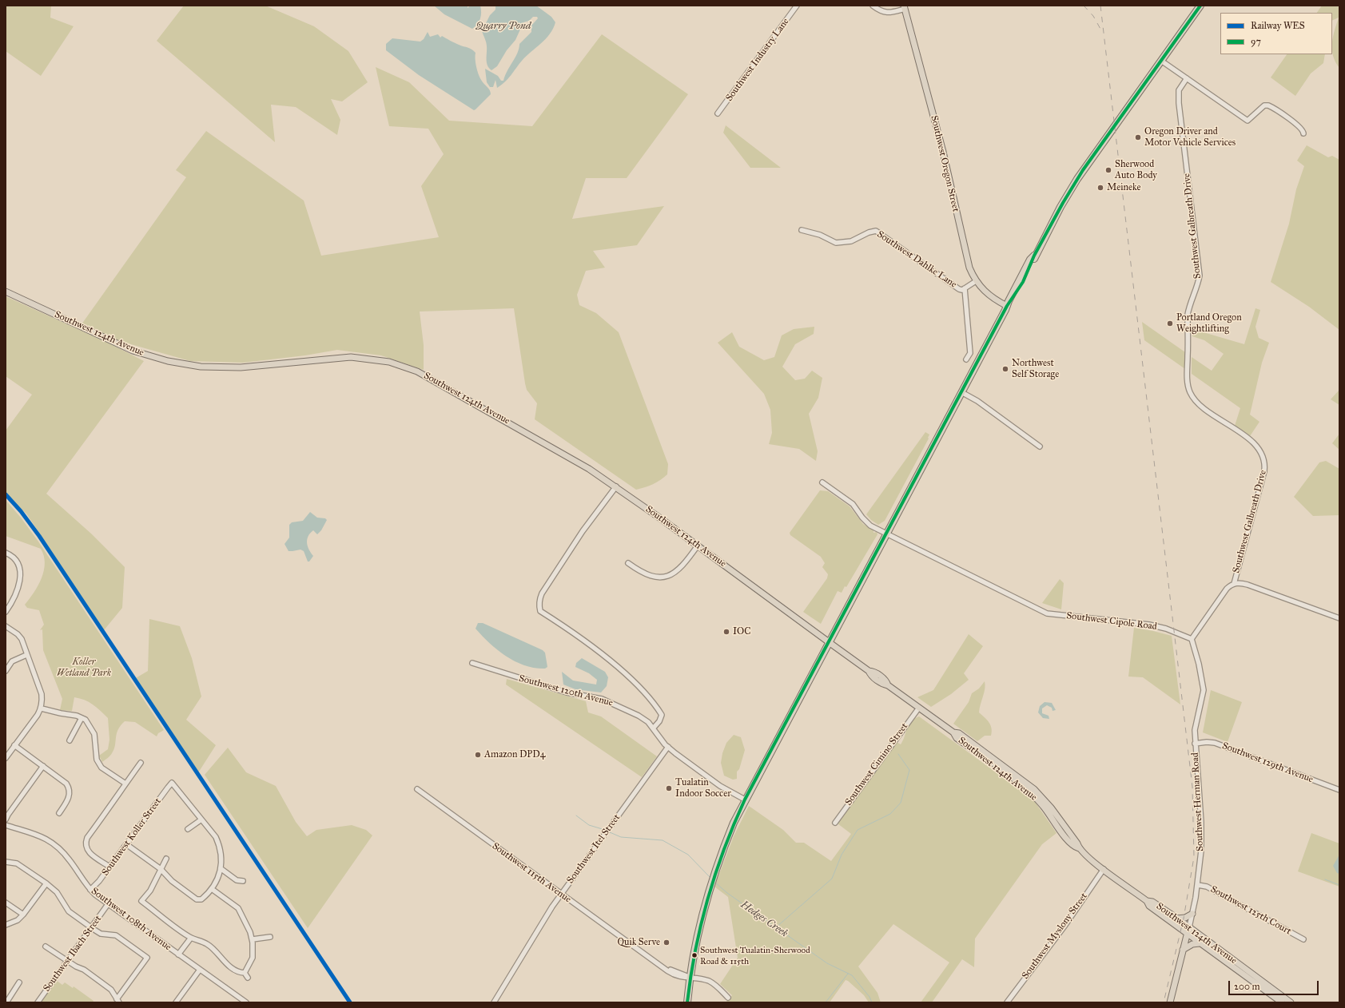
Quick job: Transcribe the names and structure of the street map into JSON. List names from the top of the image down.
{
  "streets": {
    "main road": ["Southwest Oregon Street", "Southwest 124th Avenue", "Southwest Herman Road"],
    "street": [
      "Southwest Industry Lane",
      "Southwest Galbreath Drive",
      "Southwest Dahlke Lane",
      "Southwest Cipole Road",
      "Southwest 120th Avenue",
      "Southwest 129th Avenue",
      "Southwest Cimino Street",
      "Southwest Koller Street",
      "Southwest Itel Street",
      "Southwest 115th Avenue",
      "Southwest 125th Court",
      "Southwest 108th Avenue",
      "Southwest Myslony Street",
      "Southwest Ibach Street"
    ]
  },
  "crossings": [
    ["Southwest Oregon Street", "Southwest Dahlke Lane"],
    ["Southwest 124th Avenue", "Southwest Cimino Street"],
    ["Southwest 124th Avenue", "Southwest Herman Road"],
    ["Southwest 124th Avenue", "Southwest Myslony Street"],
    ["Southwest Cipole Road", "Southwest Herman Road"],
    ["Southwest 120th Avenue", "Southwest Itel Street"],
    ["Southwest 129th Avenue", "Southwest Herman Road"],
    ["Southwest Herman Road", "Southwest 125th Court"],
    ["Southwest Koller Street", "Southwest 108th Avenue"],
    ["Southwest Itel Street", "Southwest 115th Avenue"],
    ["Southwest 108th Avenue", "Southwest Ibach Street"]
  ],
  "water": ["Quarry Pond", "Hedges Creek"],
  "parks": ["Koller Wetland Park"],
  "places": [
    "Oregon Driver and Motor Vehicle Services",
    "Sherwood Auto Body",
    "Meineke",
    "Portland Oregon Weightlifting",
    "Northwest Self Storage",
    "IOC",
    "Amazon DPD4",
    "Tualatin Indoor Soccer",
    "Quik Serve",
    "Southwest Tualatin-Sherwood Road & 115th"
  ],
  "lines": ["transit line 97", "rail line WES"],
  "legend": ["Railway WES", "97"],
  "scale_bar": "200 m"
}
